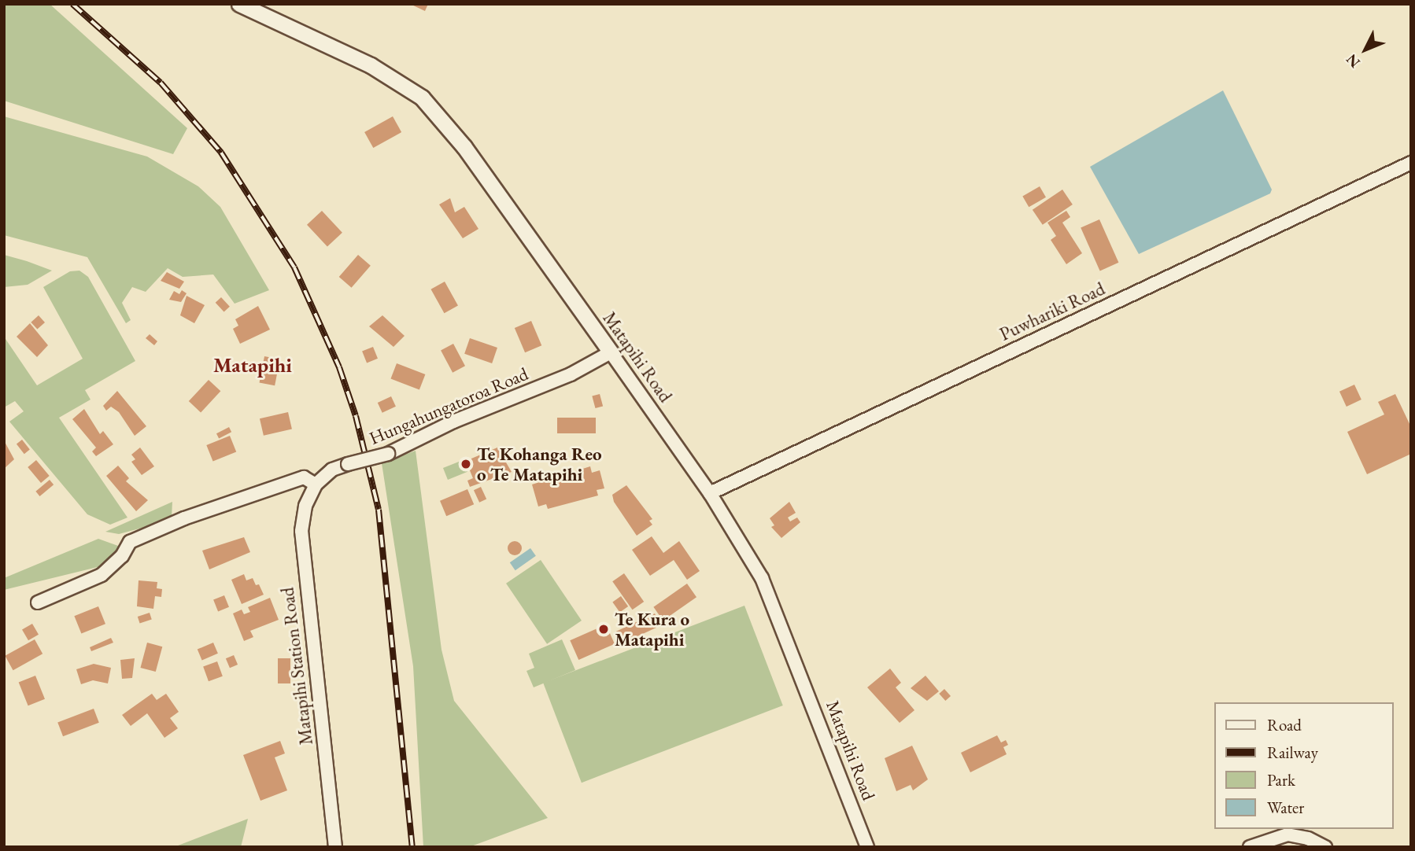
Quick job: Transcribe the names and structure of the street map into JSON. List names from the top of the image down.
{
  "streets": {
    "street": [
      "Puwhariki Road",
      "Matapihi Road",
      "Hungahungatoroa Road",
      "Matapihi Station Road"
    ]
  },
  "crossings": [
    ["Puwhariki Road", "Matapihi Road"],
    ["Matapihi Road", "Hungahungatoroa Road"],
    ["Hungahungatoroa Road", "Matapihi Station Road"]
  ],
  "districts": ["Matapihi"],
  "places": ["Te Kohanga Reo o Te Matapihi", "Te Kura o Matapihi"],
  "legend": [
    "Road",
    "Railway",
    "Park",
    "Water"
  ],
  "north": "bottom left"
}
